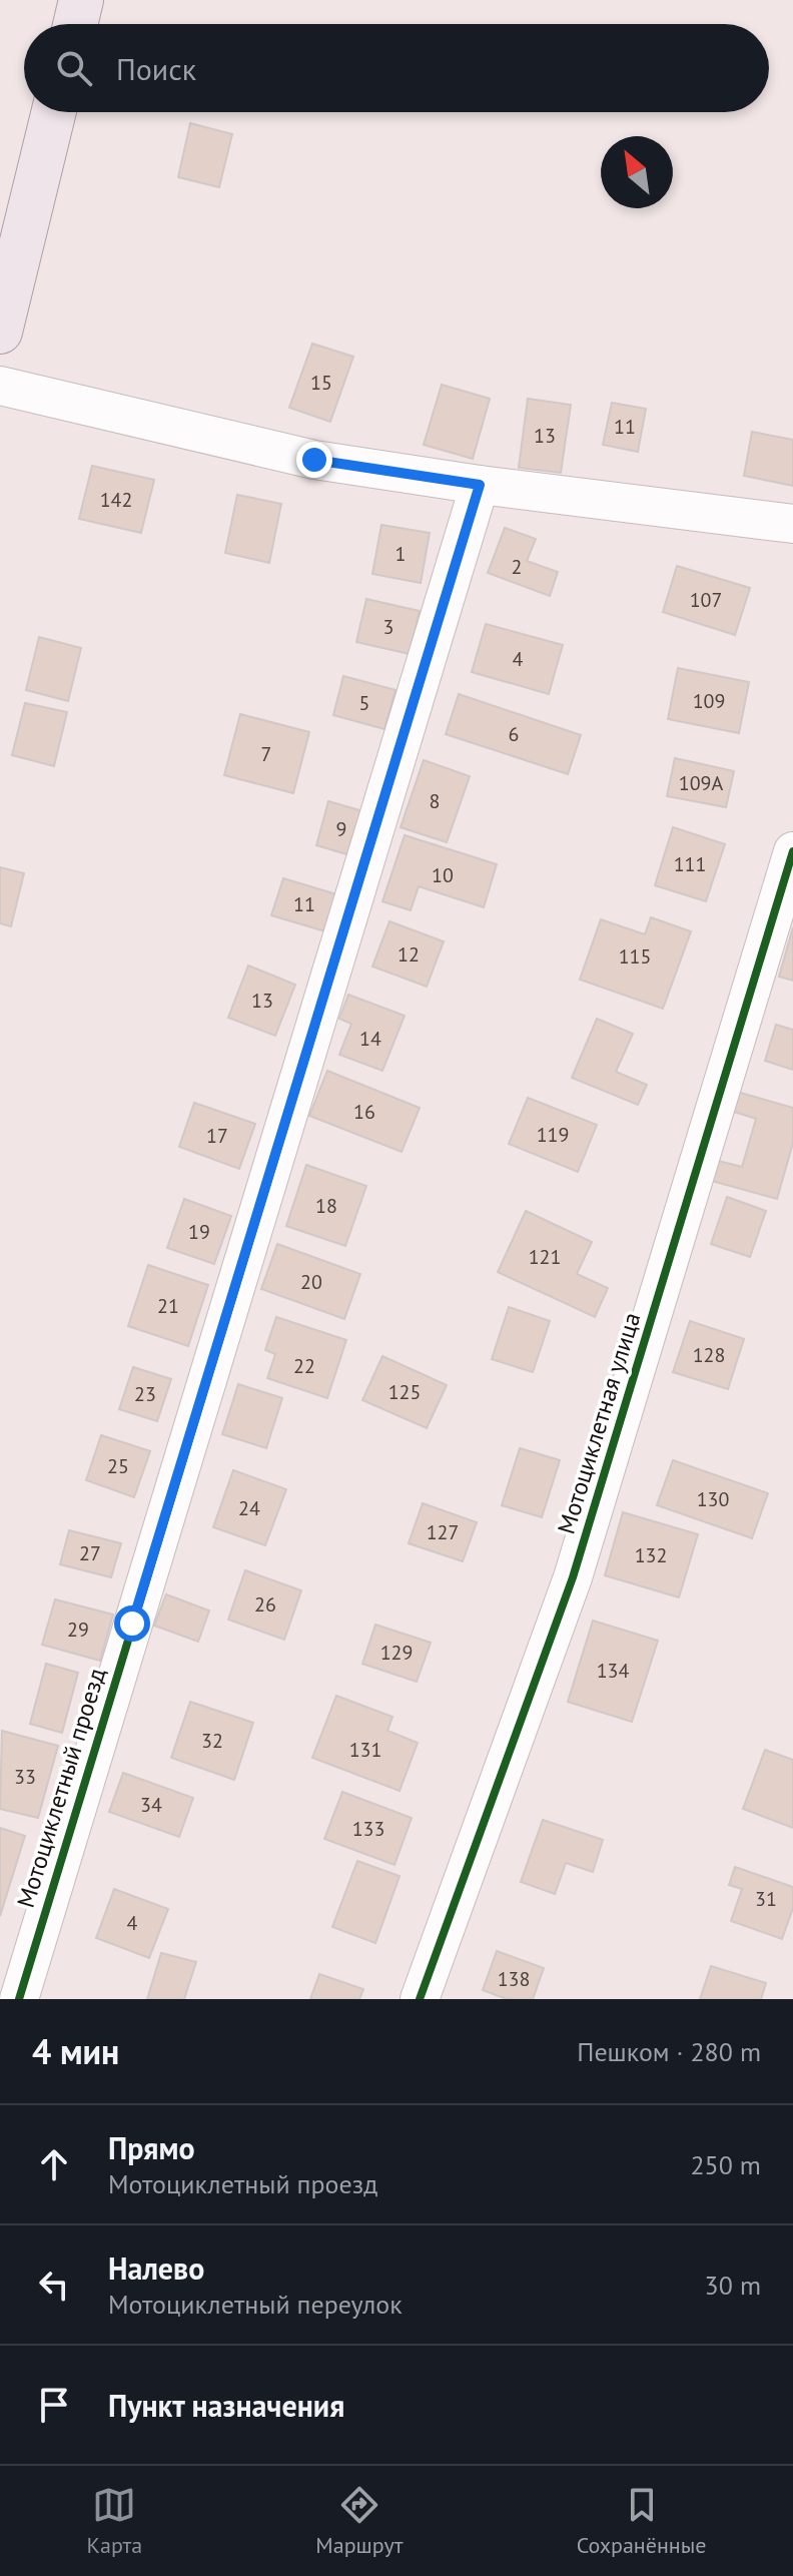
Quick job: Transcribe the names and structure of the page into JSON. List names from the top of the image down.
{
  "streets": {
    "street": ["Мотоциклетная улица", "Мотоциклетный проезд"]
  },
  "house_numbers": [
    "15",
    "11",
    "13",
    "142",
    "1",
    "2",
    "107",
    "3",
    "4",
    "109",
    "5",
    "6",
    "7",
    "109А",
    "8",
    "9",
    "111",
    "10",
    "11",
    "12",
    "115",
    "13",
    "14",
    "16",
    "119",
    "17",
    "18",
    "19",
    "121",
    "20",
    "21",
    "128",
    "22",
    "125",
    "23",
    "25",
    "130",
    "24",
    "127",
    "27",
    "132",
    "26",
    "29",
    "129",
    "134",
    "32",
    "131",
    "33",
    "34",
    "133",
    "31",
    "4",
    "138"
  ],
  "north": "top left",
  "page": {
    "search": "Поиск",
    "heading": ["4 мин", "Пешком · 280 m"],
    "list": [
      ["Прямо", "Мотоциклетный проезд", "250 m"],
      ["Налево", "Мотоциклетный переулок", "30 m"],
      "Пункт назначения"
    ],
    "nav": ["Карта", "Маршрут", "Сохранённые"]
  }
}
